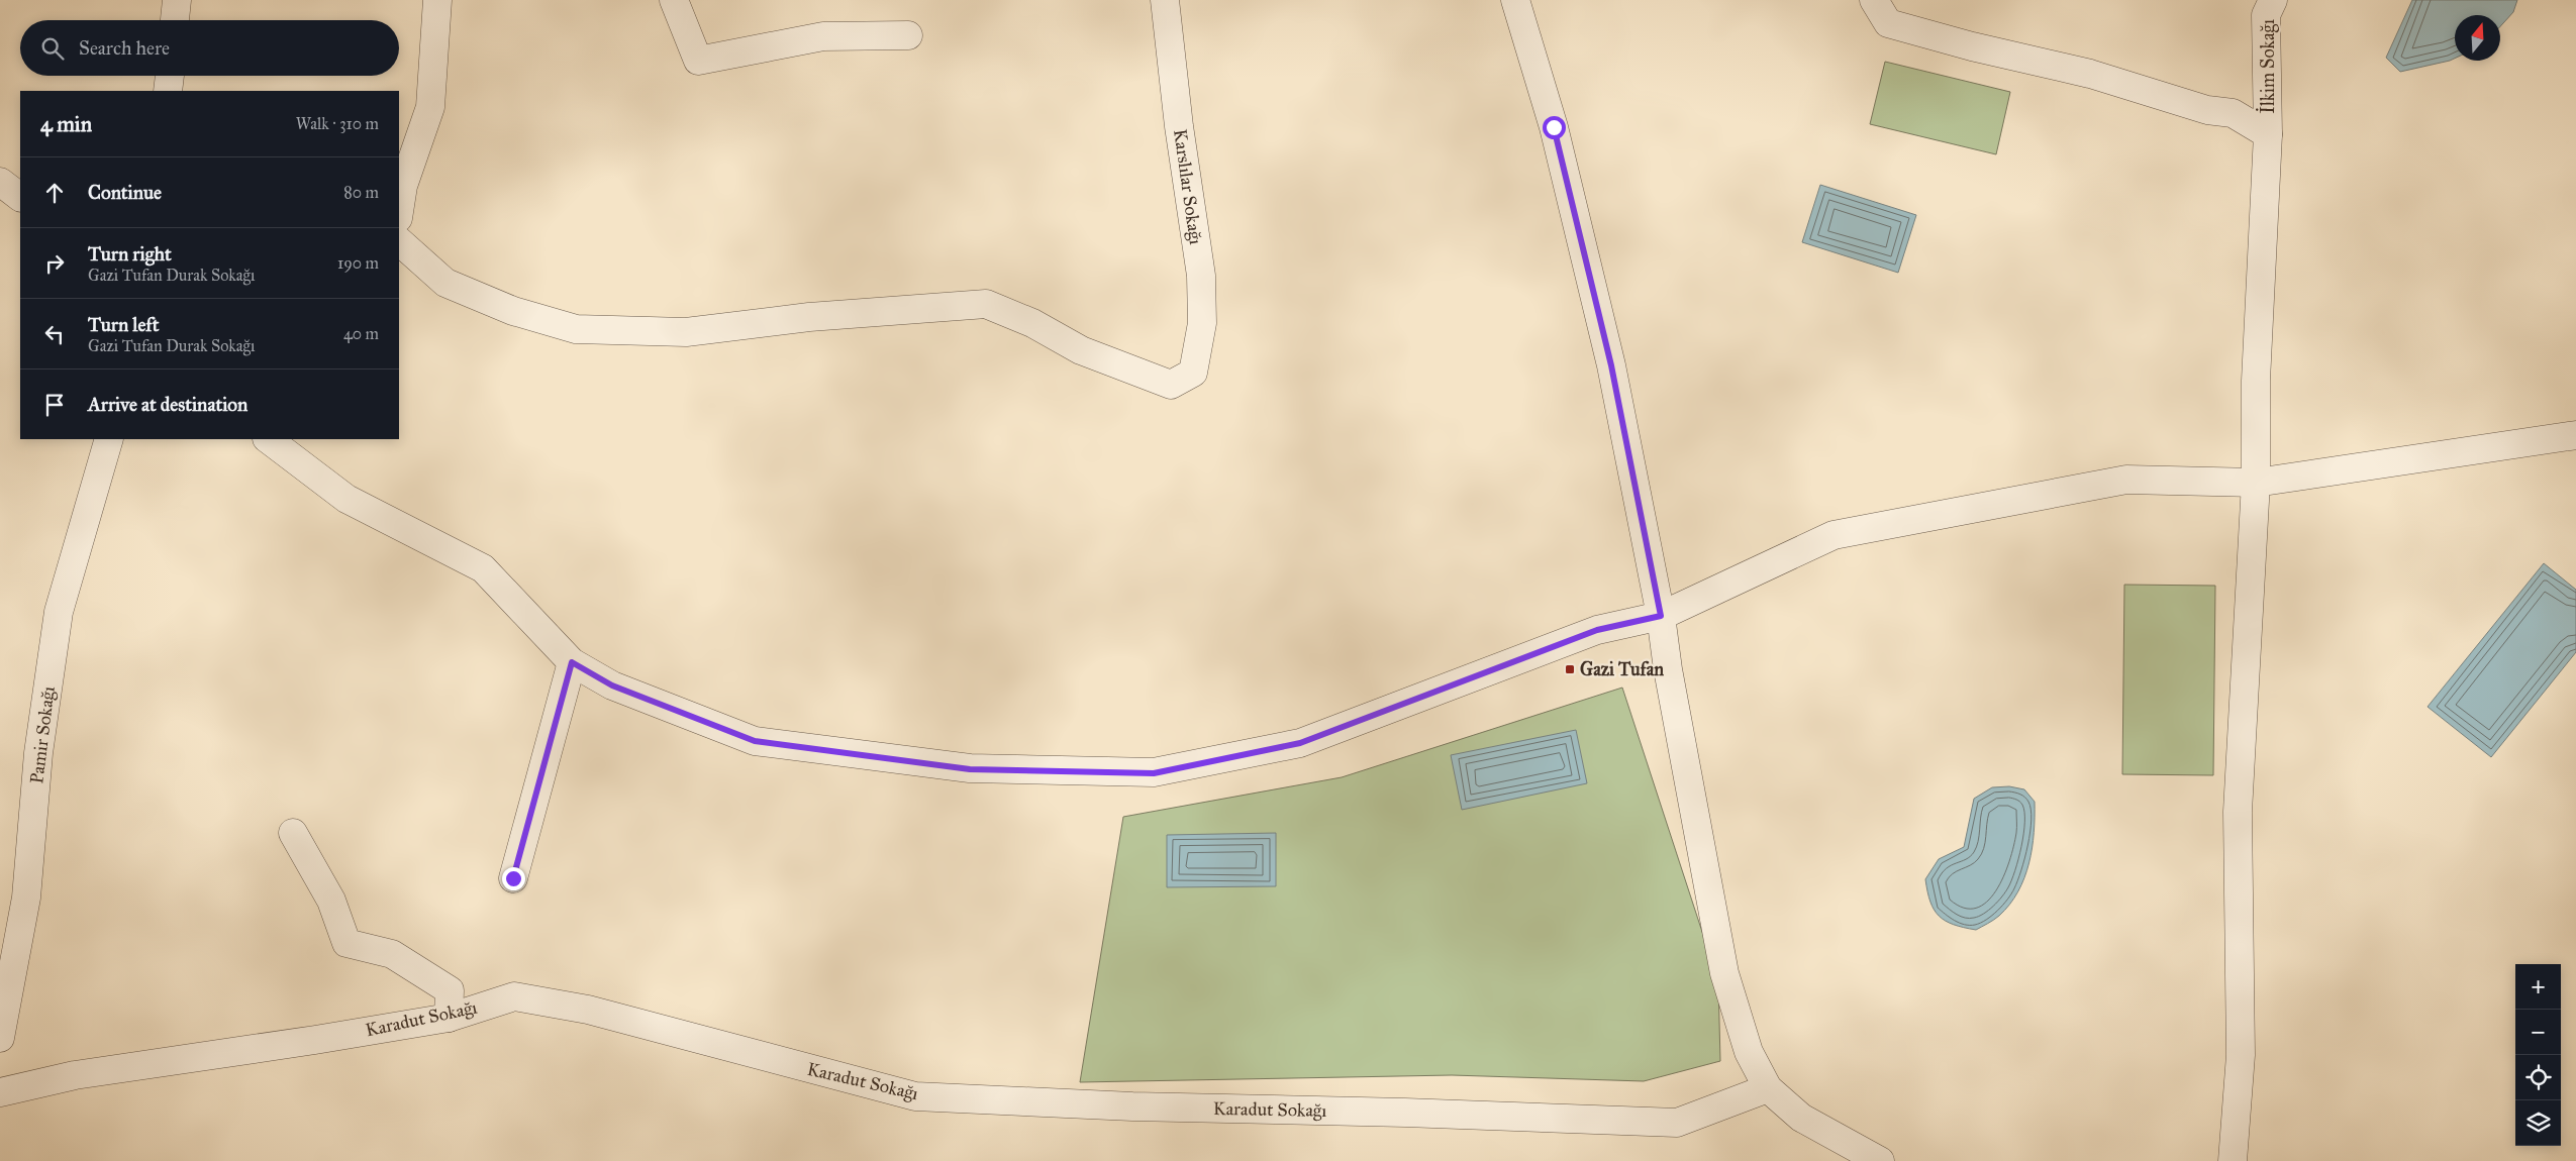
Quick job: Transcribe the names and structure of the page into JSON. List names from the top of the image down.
{
  "streets": {
    "street": [
      "İlkim Sokağı",
      "Karslılar Sokağı",
      "Pamir Sokağı",
      "Karadut Sokağı"
    ]
  },
  "places": {
    "transit": ["Gazi Tufan"]
  },
  "north": "top",
  "page": {
    "search": "Search here",
    "heading": ["4 min", "Walk · 310 m"],
    "list": [
      ["Continue", "80 m"],
      ["Turn right", "Gazi Tufan Durak Sokağı", "190 m"],
      ["Turn left", "Gazi Tufan Durak Sokağı", "40 m"],
      "Arrive at destination"
    ],
    "map_buttons": ["+", "−"]
  }
}
